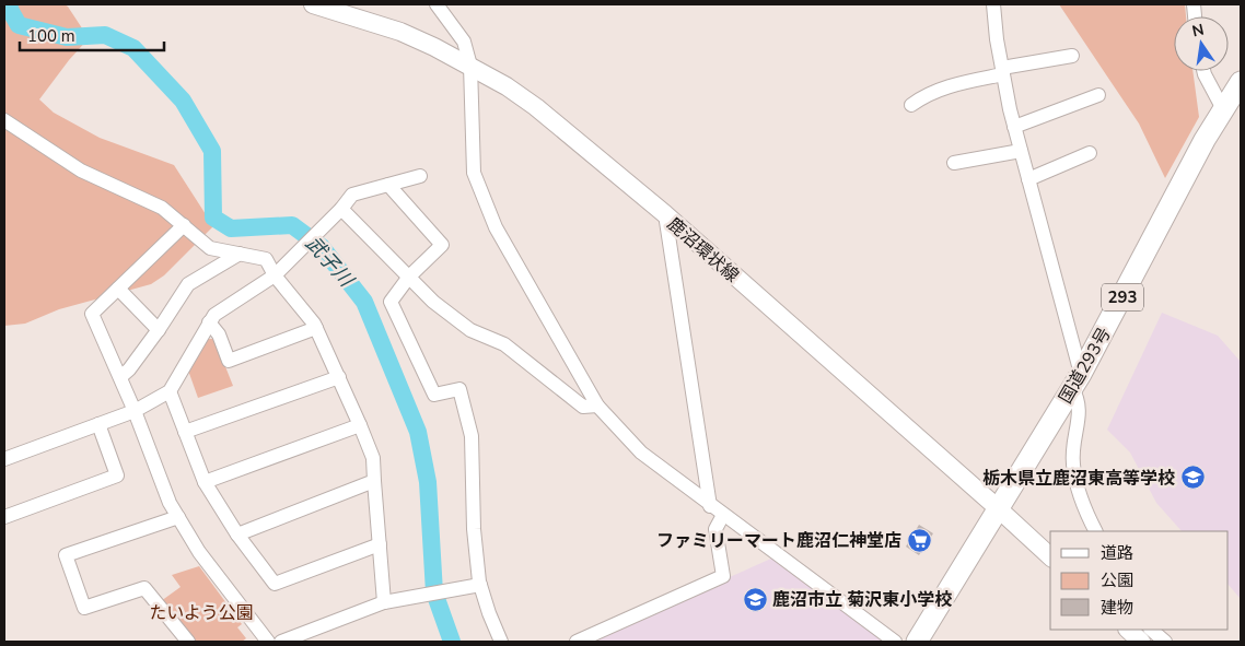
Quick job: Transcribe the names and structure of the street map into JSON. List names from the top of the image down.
{
  "streets": {
    "highway": ["293", "国道293号"],
    "main road": ["鹿沼環状線"]
  },
  "crossings": [
    ["鹿沼環状線", "国道293号"]
  ],
  "water": ["武子川"],
  "parks": ["たいよう公園"],
  "places": {
    "school or university": ["栃木県立鹿沼東高等学校", "鹿沼市立 菊沢東小学校"],
    "supermarket": ["ファミリーマート鹿沼仁神堂店"]
  },
  "legend": ["道路", "公園", "建物"],
  "scale_bar": "100 m",
  "north": "top"
}
